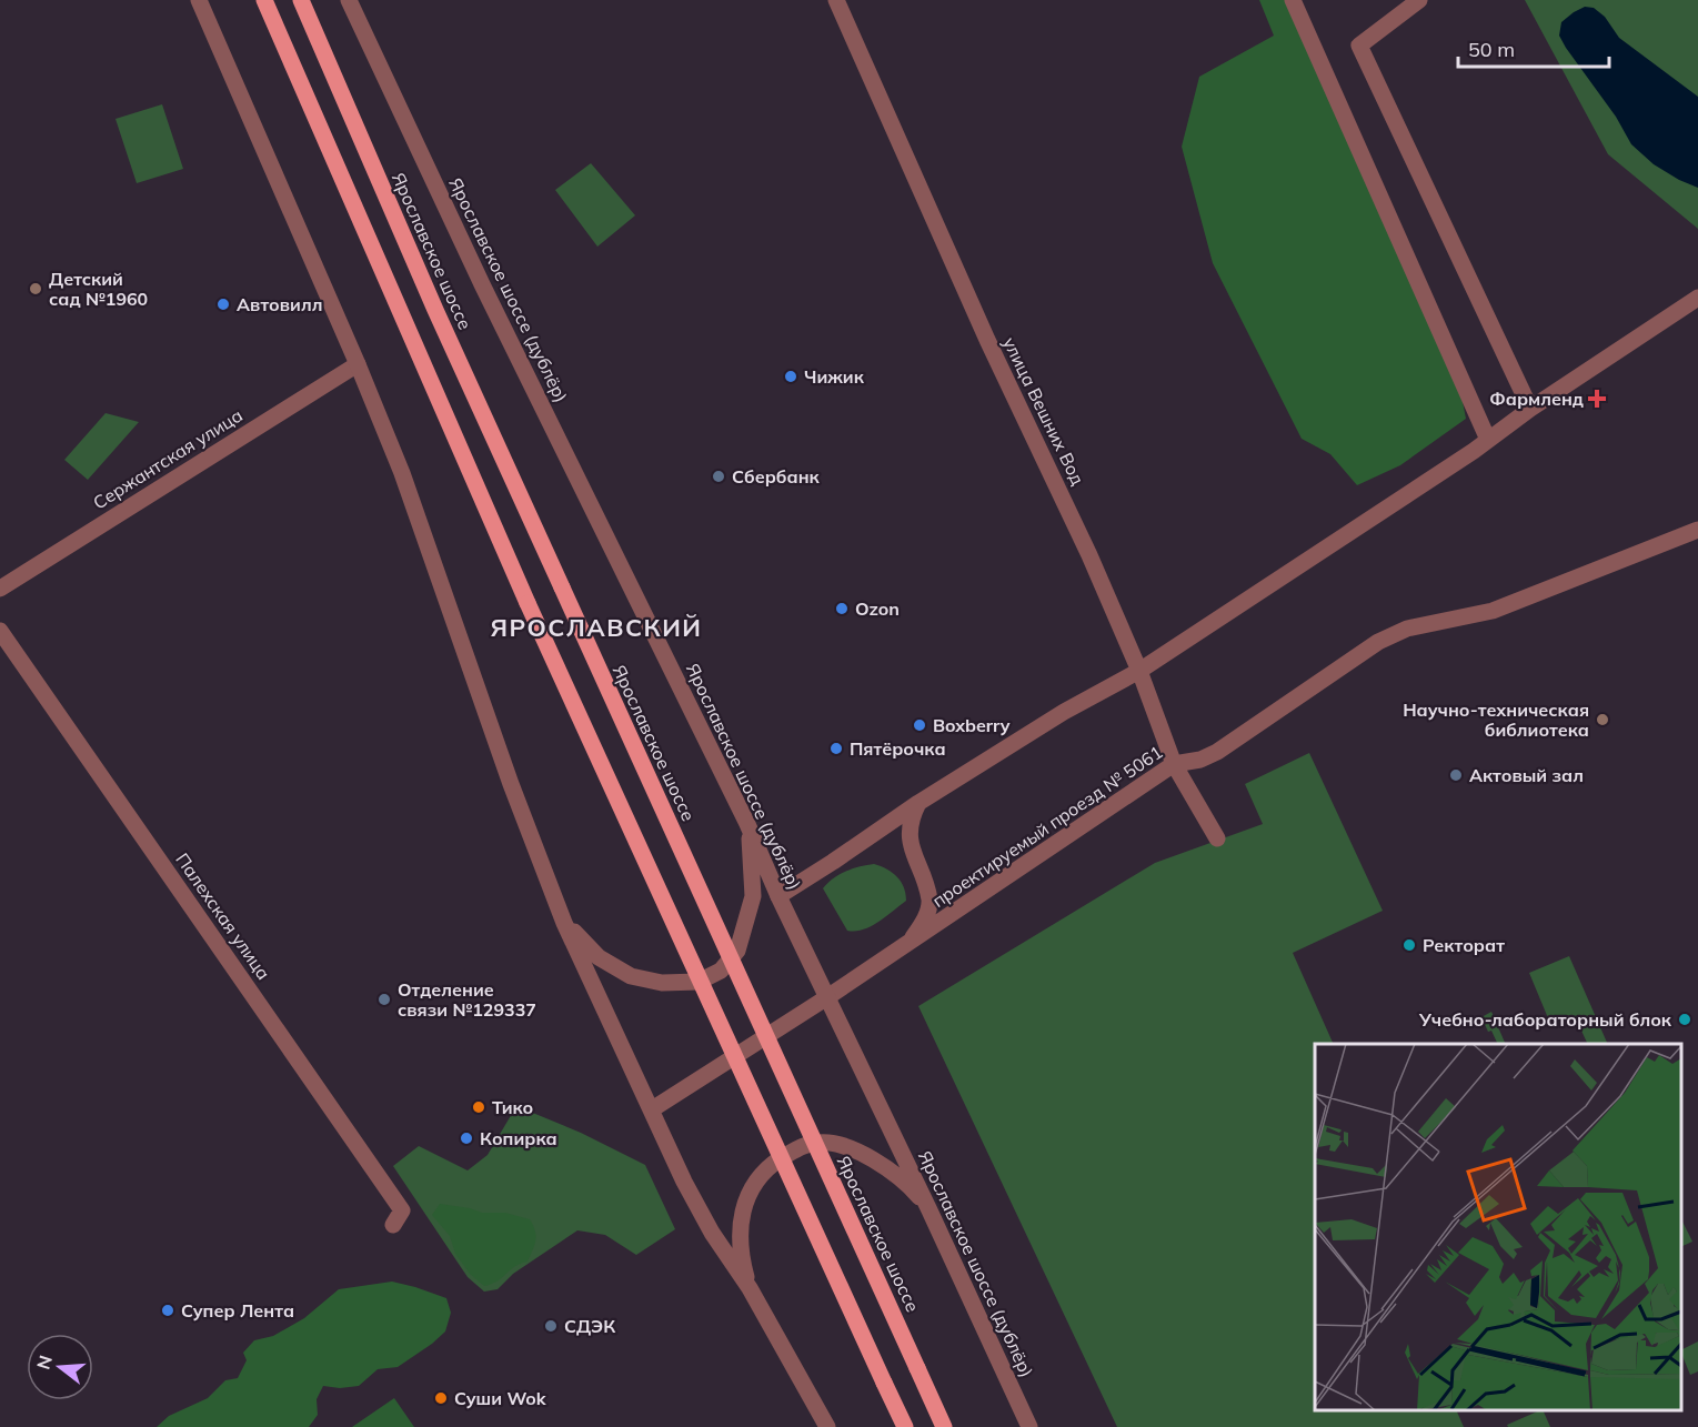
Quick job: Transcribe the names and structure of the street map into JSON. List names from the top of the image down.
{
  "streets": {
    "main road": ["Ярославское шоссе"],
    "street": [
      "Ярославское шоссе (дублёр)",
      "улица Вешних Вод",
      "Сержантская улица",
      "проектируемый проезд № 5061",
      "Палехская улица"
    ]
  },
  "crossings": [
    ["Ярославское шоссе (дублёр)", "проектируемый проезд № 5061"],
    ["улица Вешних Вод", "проектируемый проезд № 5061"]
  ],
  "districts": ["ЯРОСЛАВСКИЙ"],
  "places": {
    "other": [
      "Детский сад №1960",
      "Автовилл",
      "Чижик",
      "Сбербанк",
      "Ozon",
      "Научно-техническая библиотека",
      "Boxberry",
      "Пятёрочка",
      "Актовый зал",
      "Ректорат",
      "Отделение связи №129337",
      "Учебно-лабораторный блок",
      "Тико",
      "Копирка",
      "Супер Лента",
      "СДЭК",
      "Суши Wok"
    ],
    "health": ["Фармленд"]
  },
  "scale_bar": "50 m",
  "north": "left"
}
